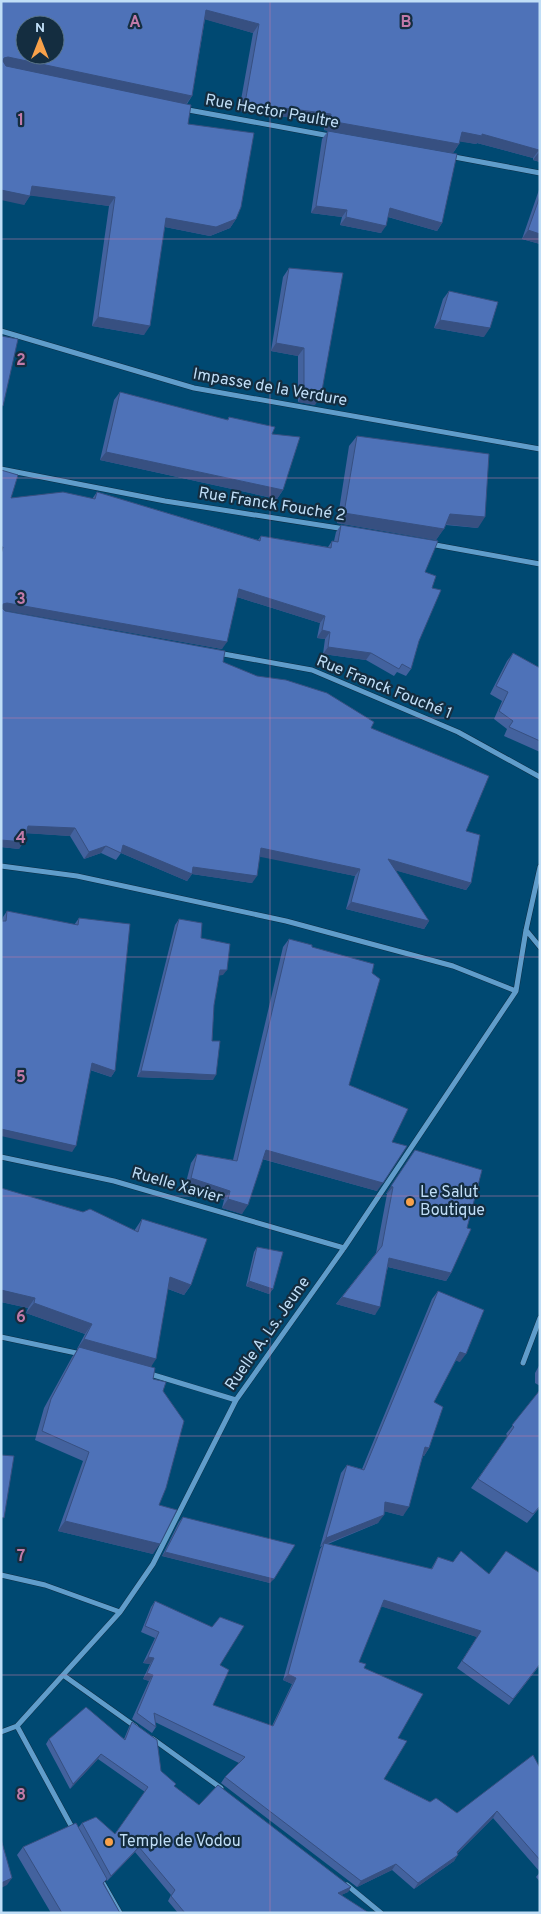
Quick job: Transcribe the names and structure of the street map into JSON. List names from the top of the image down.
{
  "streets": {
    "street": [
      "Rue Hector Paultre",
      "Impasse de la Verdure",
      "Rue Franck Fouché 2",
      "Rue Franck Fouché 1",
      "Ruelle Xavier",
      "Ruelle A. Ls. Jeune"
    ]
  },
  "crossings": [
    ["Ruelle Xavier", "Ruelle A. Ls. Jeune"]
  ],
  "places": ["Le Salut Boutique", "Temple de Vodou"],
  "north": "top",
  "grid": {
    "columns": ["A", "B"],
    "rows": [
      "1",
      "2",
      "3",
      "4",
      "5",
      "6",
      "7",
      "8"
    ]
  }
}
